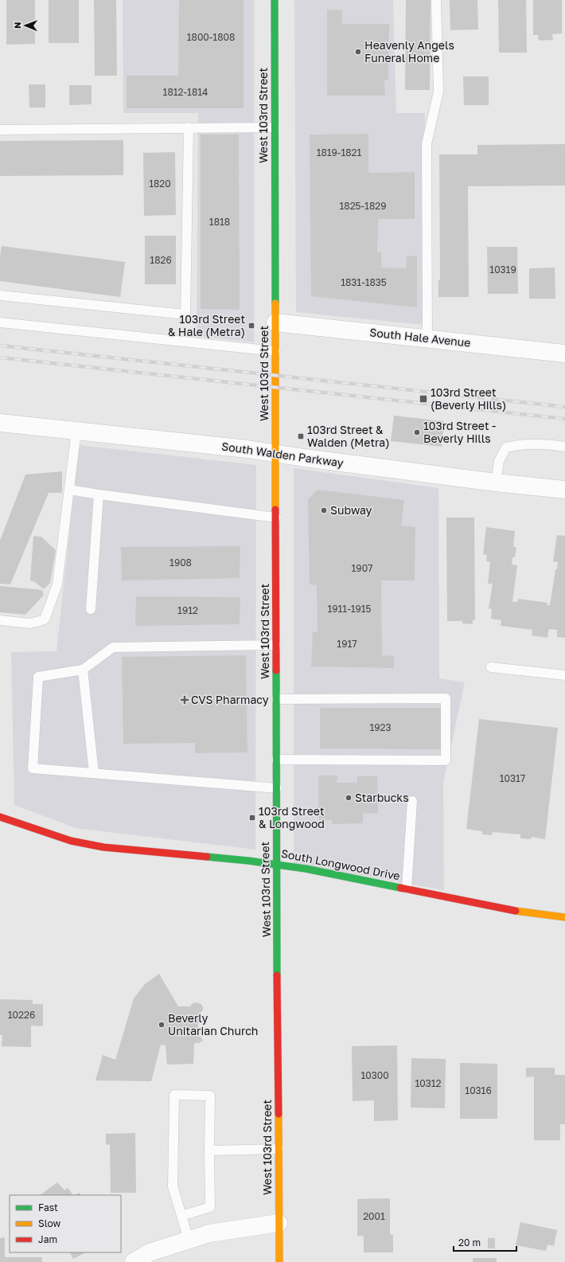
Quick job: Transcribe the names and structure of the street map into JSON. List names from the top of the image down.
{
  "streets": {
    "main road": ["West 103rd Street", "South Longwood Drive"],
    "street": ["South Hale Avenue", "South Walden Parkway"]
  },
  "crossings": [
    ["West 103rd Street", "South Hale Avenue"],
    ["West 103rd Street", "South Walden Parkway"],
    ["West 103rd Street", "South Longwood Drive"]
  ],
  "places": {
    "other": [
      "Heavenly Angels Funeral Home",
      "103rd Street - Beverly Hills",
      "Subway",
      "Starbucks",
      "Beverly Unitarian Church"
    ],
    "transit": [
      "103rd Street & Hale (Metra)",
      "103rd Street (Beverly Hills)",
      "103rd Street & Walden (Metra)",
      "103rd Street & Longwood"
    ],
    "health": ["CVS Pharmacy"]
  },
  "house_numbers": [
    "1800-1808",
    "1812-1814",
    "1819-1821",
    "1820",
    "1825-1829",
    "1818",
    "1826",
    "10319",
    "1831-1835",
    "1908",
    "1907",
    "1911-1915",
    "1912",
    "1917",
    "1923",
    "10317",
    "10226",
    "10300",
    "10312",
    "10316",
    "2001"
  ],
  "legend": ["Fast", "Slow", "Jam"],
  "scale_bar": "20 m",
  "north": "left"
}
